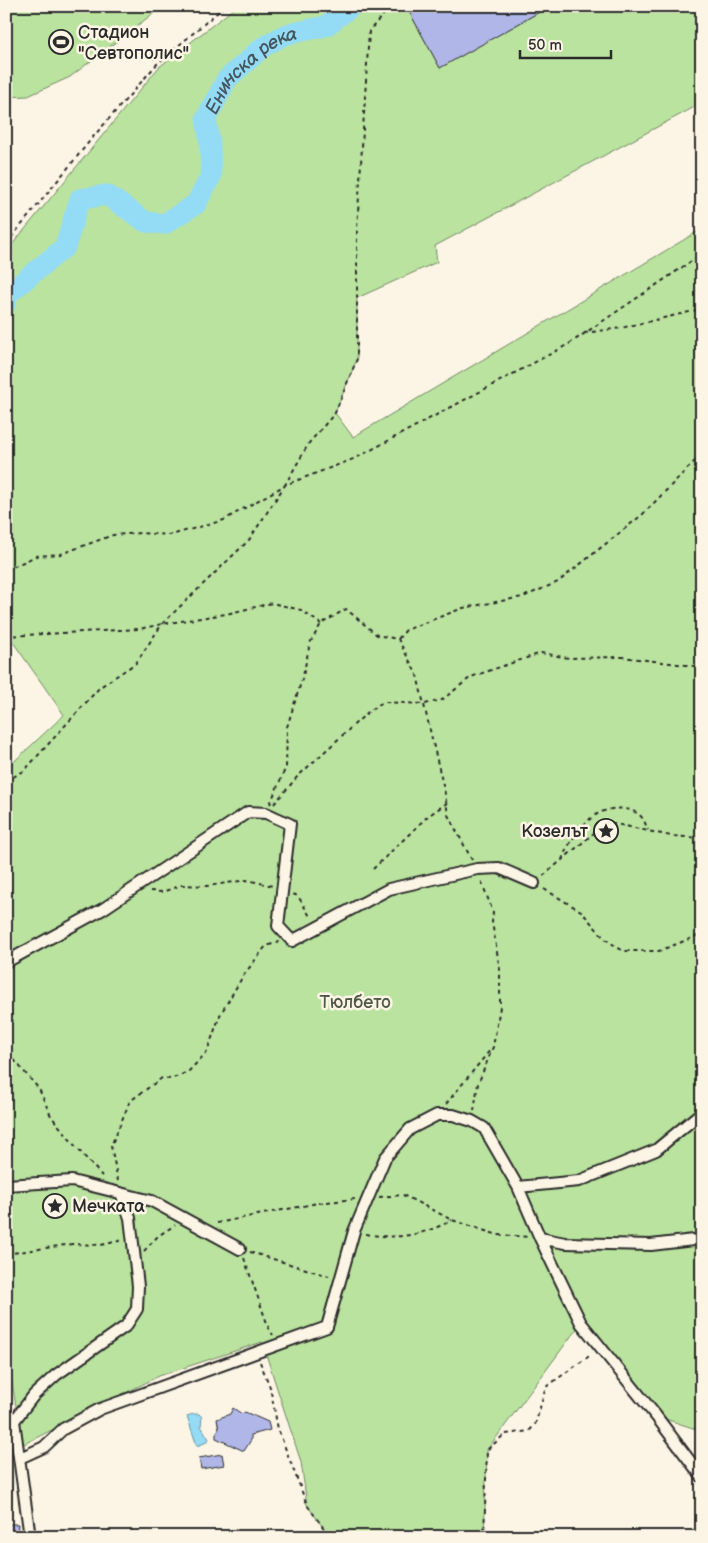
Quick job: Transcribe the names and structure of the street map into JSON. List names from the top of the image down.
{
  "water": ["Енинска река"],
  "parks": ["Тюлбето"],
  "places": {
    "sports": ["Стадион \"Севтополис\""],
    "place": ["Козелът", "Мечката"]
  },
  "scale_bar": "50 m"
}
